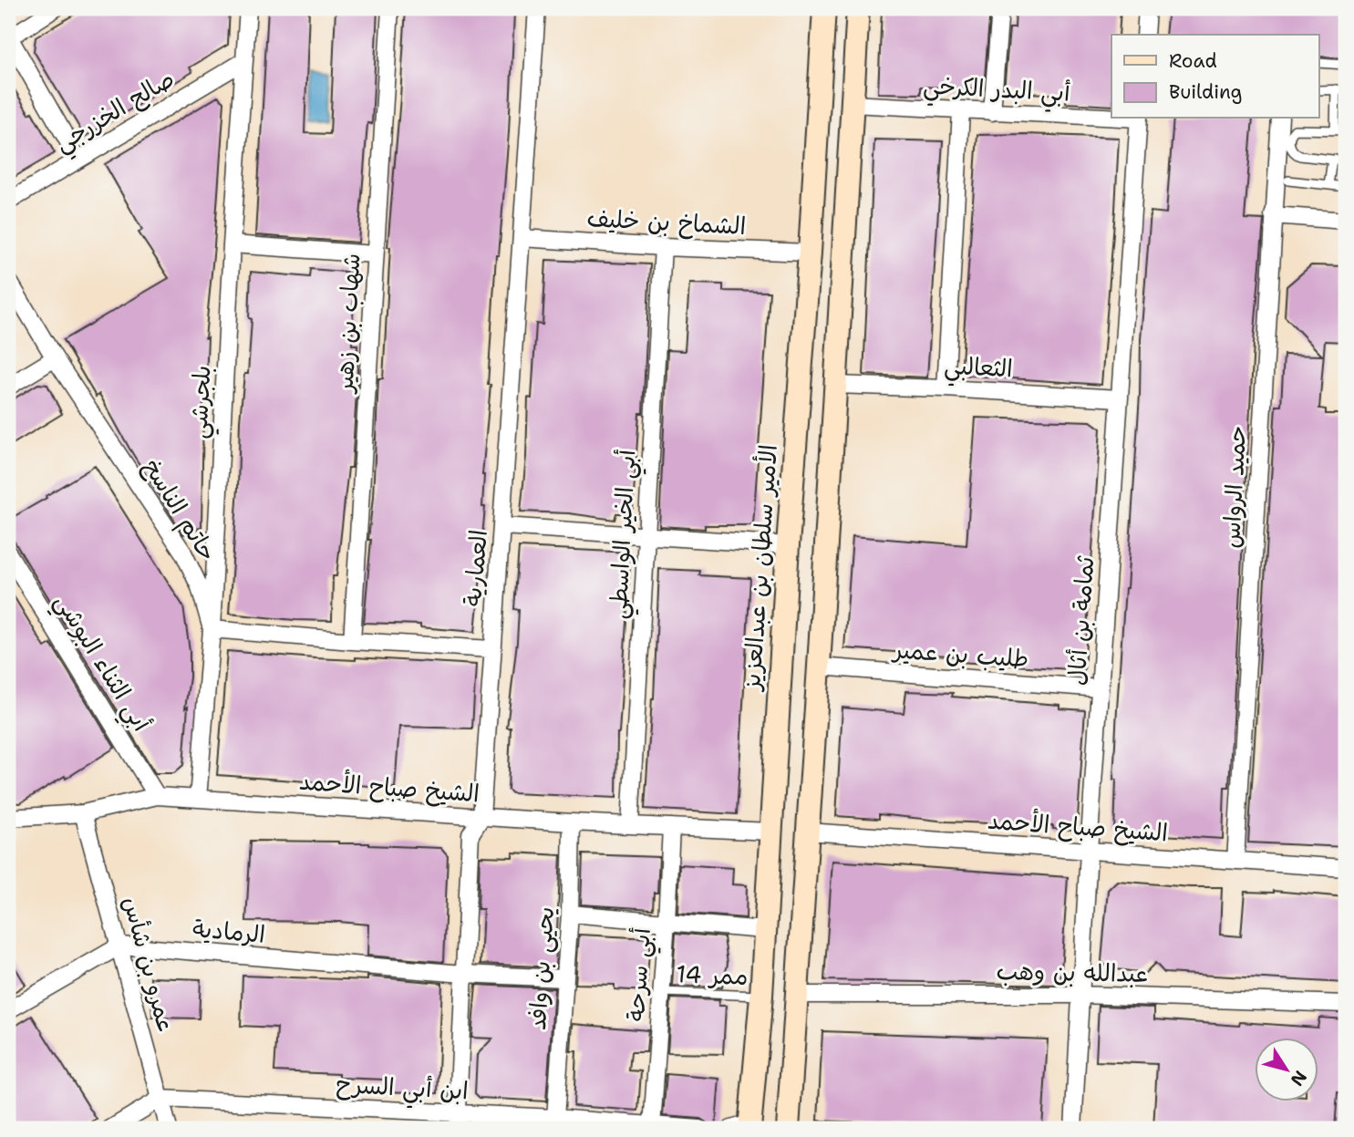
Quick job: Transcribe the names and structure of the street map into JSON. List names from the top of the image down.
{
  "streets": {
    "street": [
      "أبي البدر الكرخي",
      "صالح الخزرجي",
      "الشماخ بن خليف",
      "شهاب بن زهير",
      "الثعالبي",
      "بلجرشي",
      "حميد الرواس",
      "حاتم الناسخ",
      "أبي الخير الواسطي",
      "الأمير سلطان بن عبدالعزيز",
      "العمارية",
      "ثمامة بن أثال",
      "طليب بن عمير",
      "أبي الثناء البوشي",
      "الشيخ صباح الأحمد",
      "الرمادية",
      "عمرو بن شأس",
      "يحيى بن وافد",
      "عبدالله بن وهب",
      "أبي سرحة",
      "ابن أبي السرح"
    ],
    "lane": ["ممر 14"]
  },
  "crossings": [
    ["صالح الخزرجي", "بلجرشي"],
    ["الشماخ بن خليف", "أبي الخير الواسطي"],
    ["الشماخ بن خليف", "الأمير سلطان بن عبدالعزيز"],
    ["الشماخ بن خليف", "العمارية"],
    ["الثعالبي", "ثمامة بن أثال"],
    ["بلجرشي", "حاتم الناسخ"],
    ["بلجرشي", "الشيخ صباح الأحمد"],
    ["حميد الرواس", "الشيخ صباح الأحمد"],
    ["أبي الخير الواسطي", "الشيخ صباح الأحمد"],
    ["الأمير سلطان بن عبدالعزيز", "الشيخ صباح الأحمد"],
    ["الأمير سلطان بن عبدالعزيز", "ممر 14"],
    ["العمارية", "الشيخ صباح الأحمد"],
    ["العمارية", "الرمادية"],
    ["العمارية", "ابن أبي السرح"],
    ["ثمامة بن أثال", "طليب بن عمير"],
    ["ثمامة بن أثال", "الشيخ صباح الأحمد"],
    ["ثمامة بن أثال", "عبدالله بن وهب"],
    ["أبي الثناء البوشي", "الشيخ صباح الأحمد"],
    ["الشيخ صباح الأحمد", "عمرو بن شأس"],
    ["الشيخ صباح الأحمد", "يحيى بن وافد"],
    ["الشيخ صباح الأحمد", "أبي سرحة"],
    ["الرمادية", "عمرو بن شأس"],
    ["الرمادية", "يحيى بن وافد"],
    ["عمرو بن شأس", "ابن أبي السرح"],
    ["يحيى بن وافد", "ابن أبي السرح"],
    ["أبي سرحة", "ممر 14"],
    ["أبي سرحة", "ابن أبي السرح"]
  ],
  "legend": ["Road", "Building"],
  "north": "bottom right"
}
